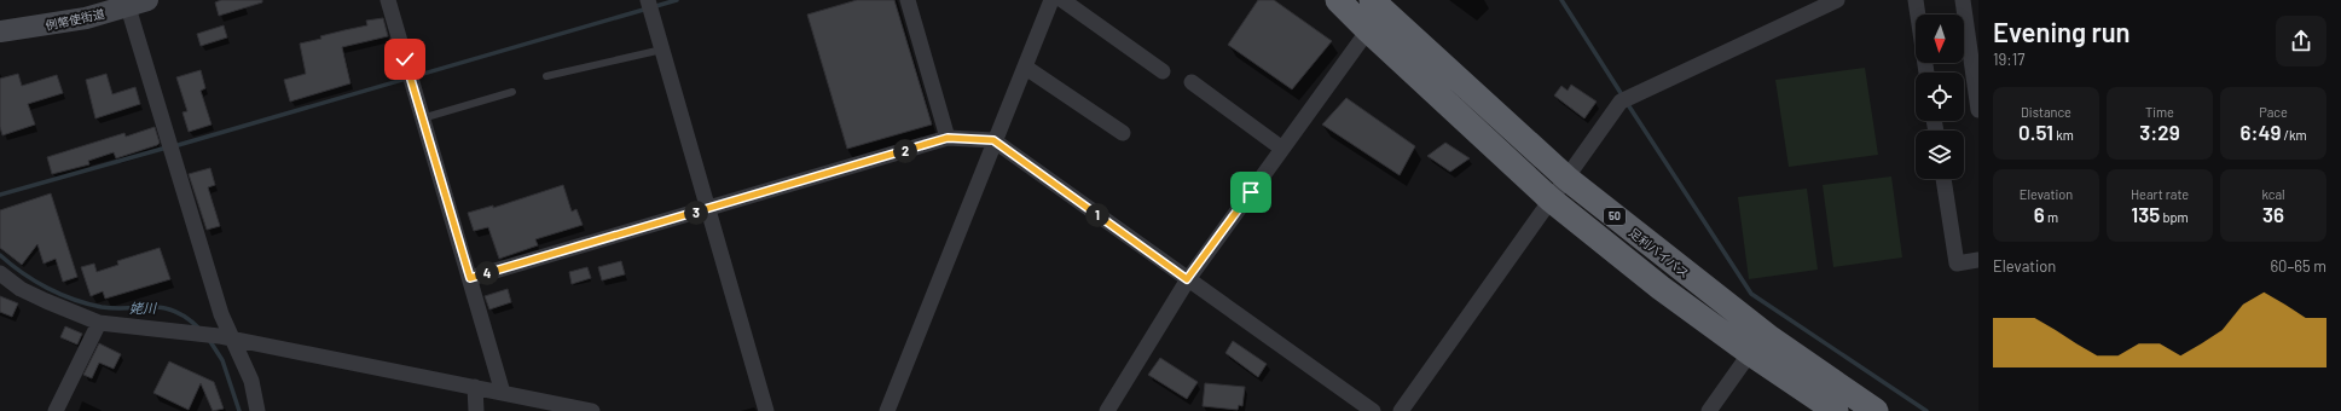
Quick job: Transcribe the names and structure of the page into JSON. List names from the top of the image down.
{
  "streets": {
    "highway": ["50", "足利バイパス"],
    "main road": ["例幣使街道"]
  },
  "water": ["姥川"],
  "north": "bottom",
  "page": {
    "heading": ["Evening run", "19:17"],
    "stats": [
      ["Distance", "0.51 km"],
      ["Time", "3:29"],
      ["Pace", "6:49 /km"],
      ["Elevation", "6 m"],
      ["Heart rate", "135 bpm"],
      ["kcal", "36"]
    ],
    "pins": [
      "2",
      "3",
      "1",
      "4"
    ],
    "chart": ["Elevation", "60–65 m"]
  }
}
